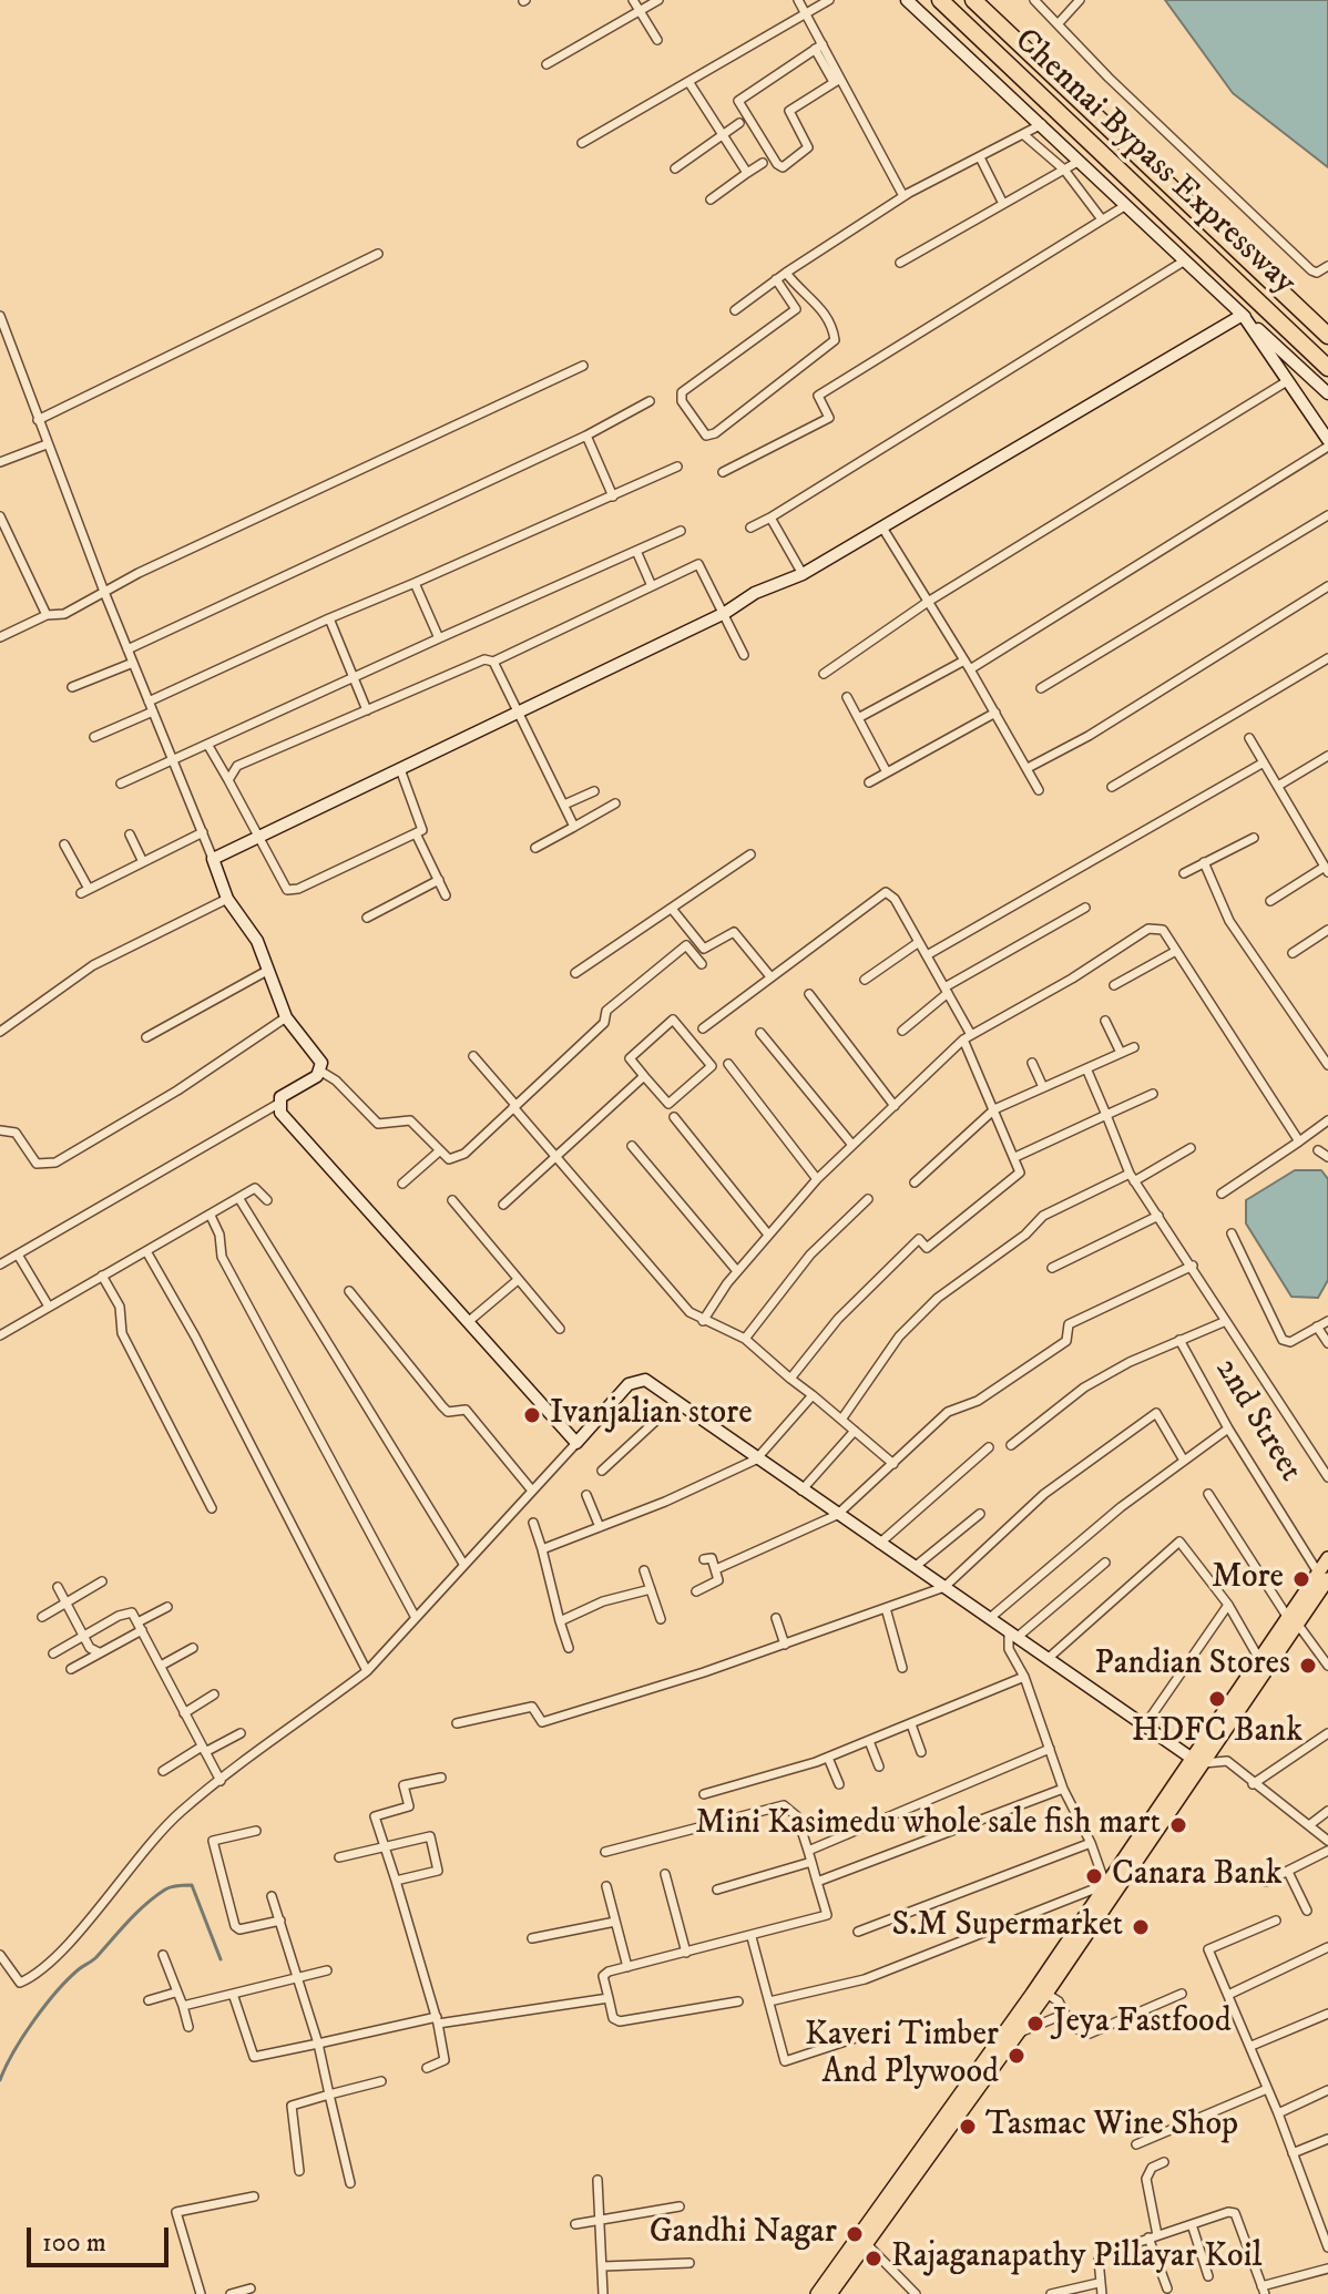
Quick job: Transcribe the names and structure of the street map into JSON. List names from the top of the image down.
{
  "streets": {
    "highway": ["Chennai Bypass Expressway"],
    "street": ["2nd Street"]
  },
  "places": [
    "Ivanjalian store",
    "More",
    "Pandian Stores",
    "HDFC Bank",
    "Mini Kasimedu whole sale fish mart",
    "Canara Bank",
    "S.M Supermarket",
    "Jeya Fastfood",
    "Kaveri Timber And Plywood",
    "Tasmac Wine Shop",
    "Gandhi Nagar",
    "Rajaganapathy Pillayar Koil"
  ],
  "scale_bar": "100 m"
}
